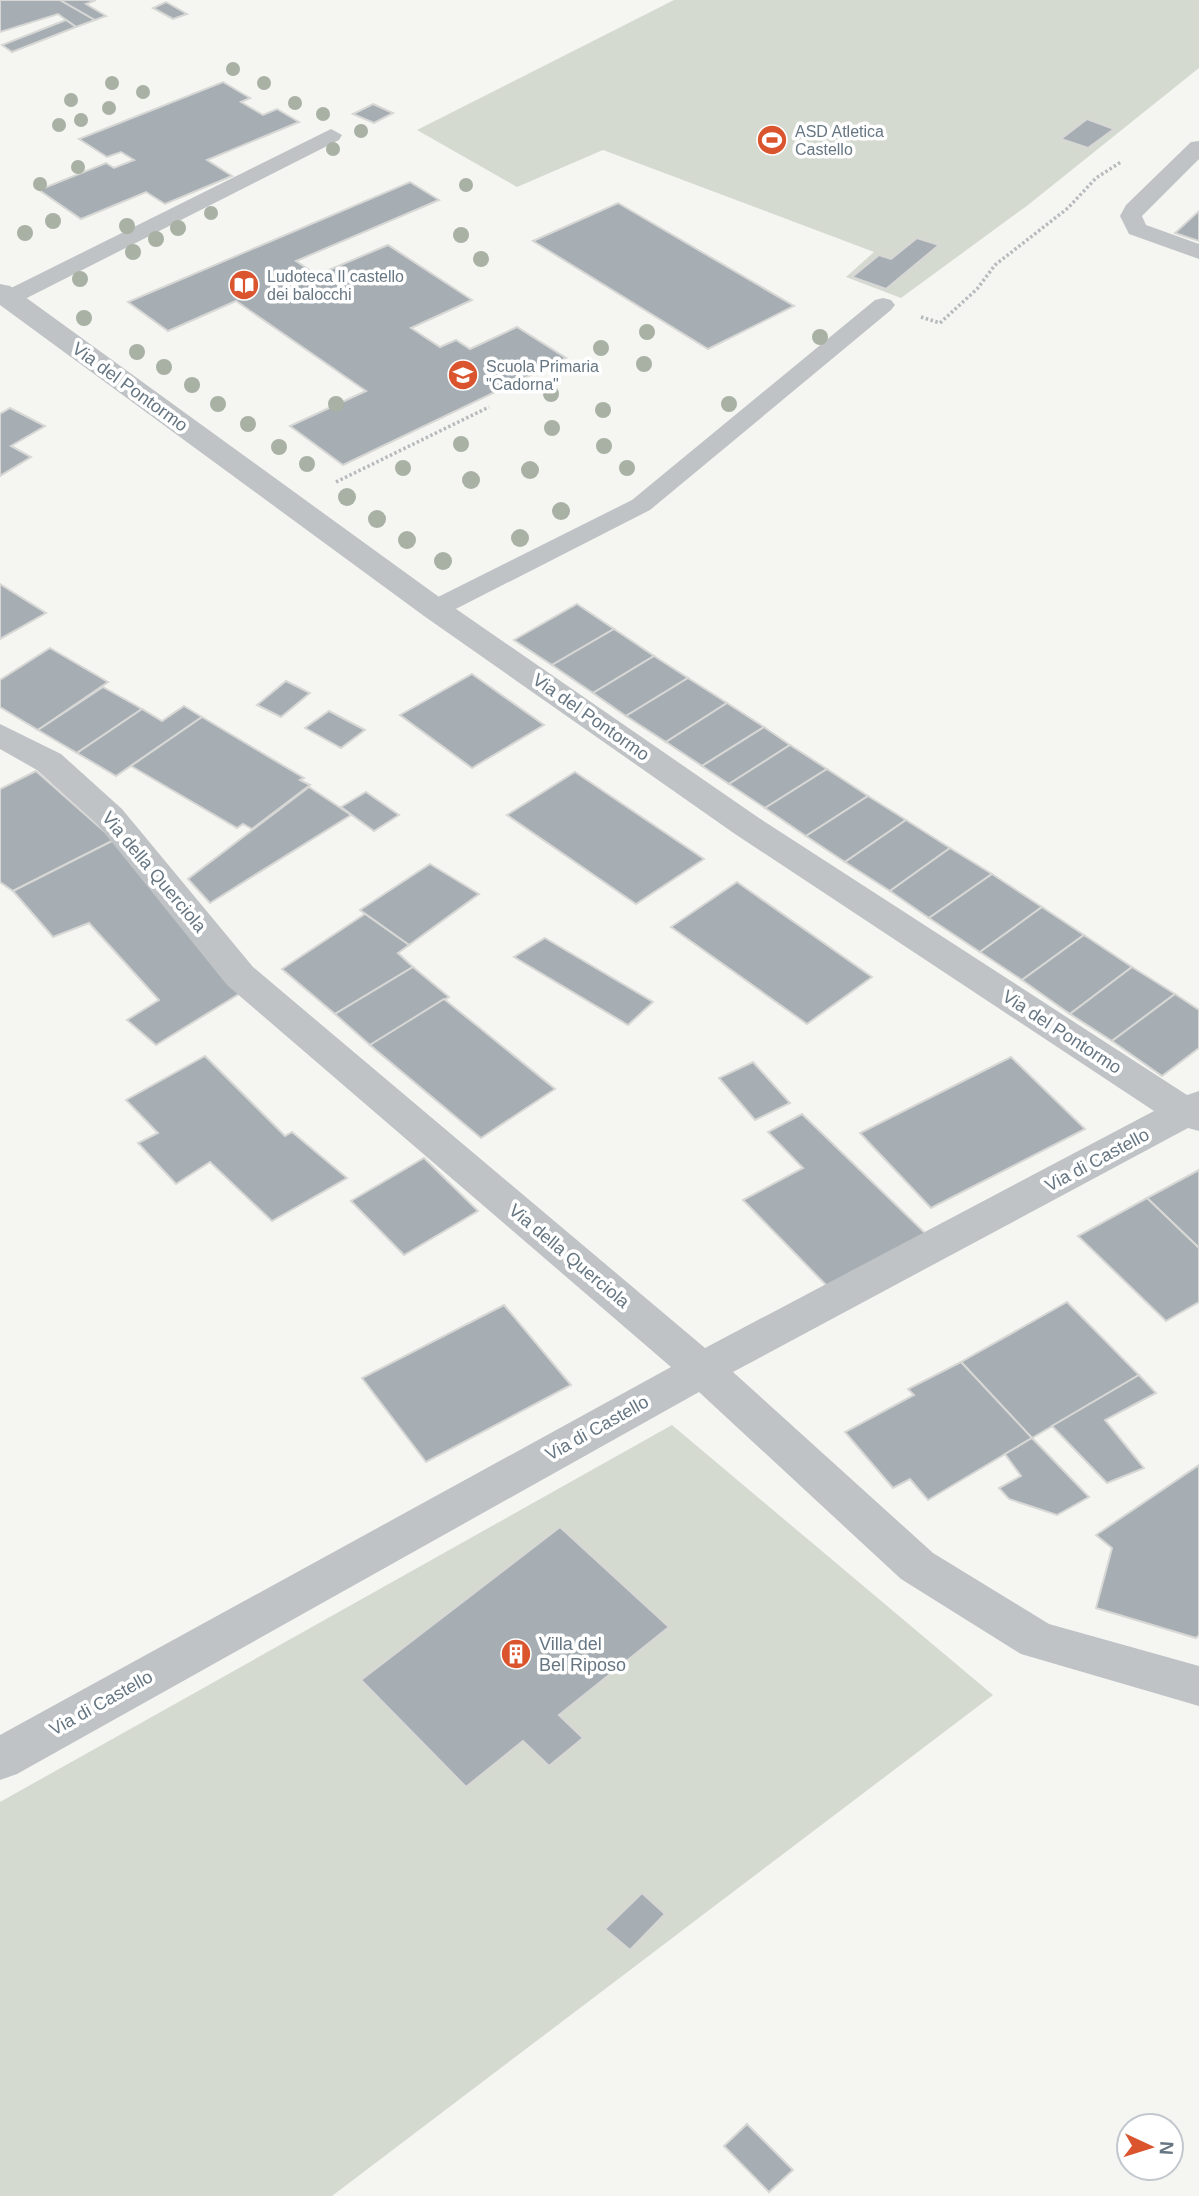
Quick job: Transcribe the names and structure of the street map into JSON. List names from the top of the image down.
{
  "streets": {
    "street": ["Via del Pontormo", "Via della Querciola", "Via di Castello"]
  },
  "crossings": [
    ["Via del Pontormo", "Via di Castello"],
    ["Via della Querciola", "Via di Castello"]
  ],
  "places": {
    "sports": ["ASD Atletica Castello"],
    "library": ["Ludoteca Il castello dei balocchi"],
    "school or university": ["Scuola Primaria \"Cadorna\""],
    "building": ["Villa del Bel Riposo"]
  },
  "north": "right"
}
